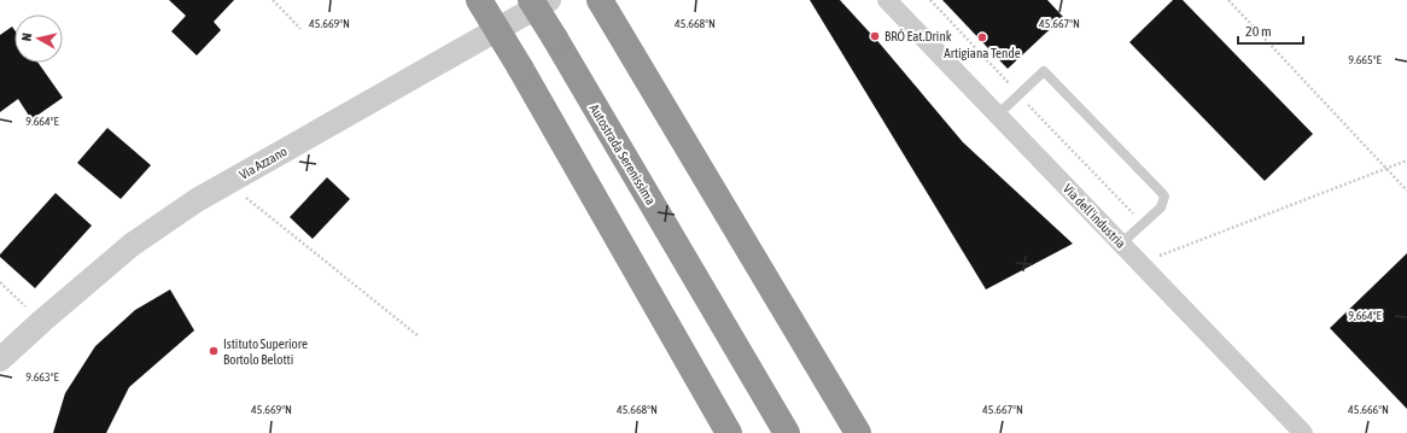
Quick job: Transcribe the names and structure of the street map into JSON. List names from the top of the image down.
{
  "streets": {
    "highway": ["Autostrada Serenissima"],
    "street": ["Via Azzano", "Via dell'industria"]
  },
  "places": ["BRÓ Eat.Drink", "Artigiana Tende", "Istituto Superiore Bortolo Belotti"],
  "scale_bar": "20 m",
  "north": "left",
  "coordinates": [
    "45.669°N",
    "45.668°N",
    "45.667°N",
    "9.665°E",
    "9.664°E",
    "9.663°E",
    "45.666°N"
  ]
}
